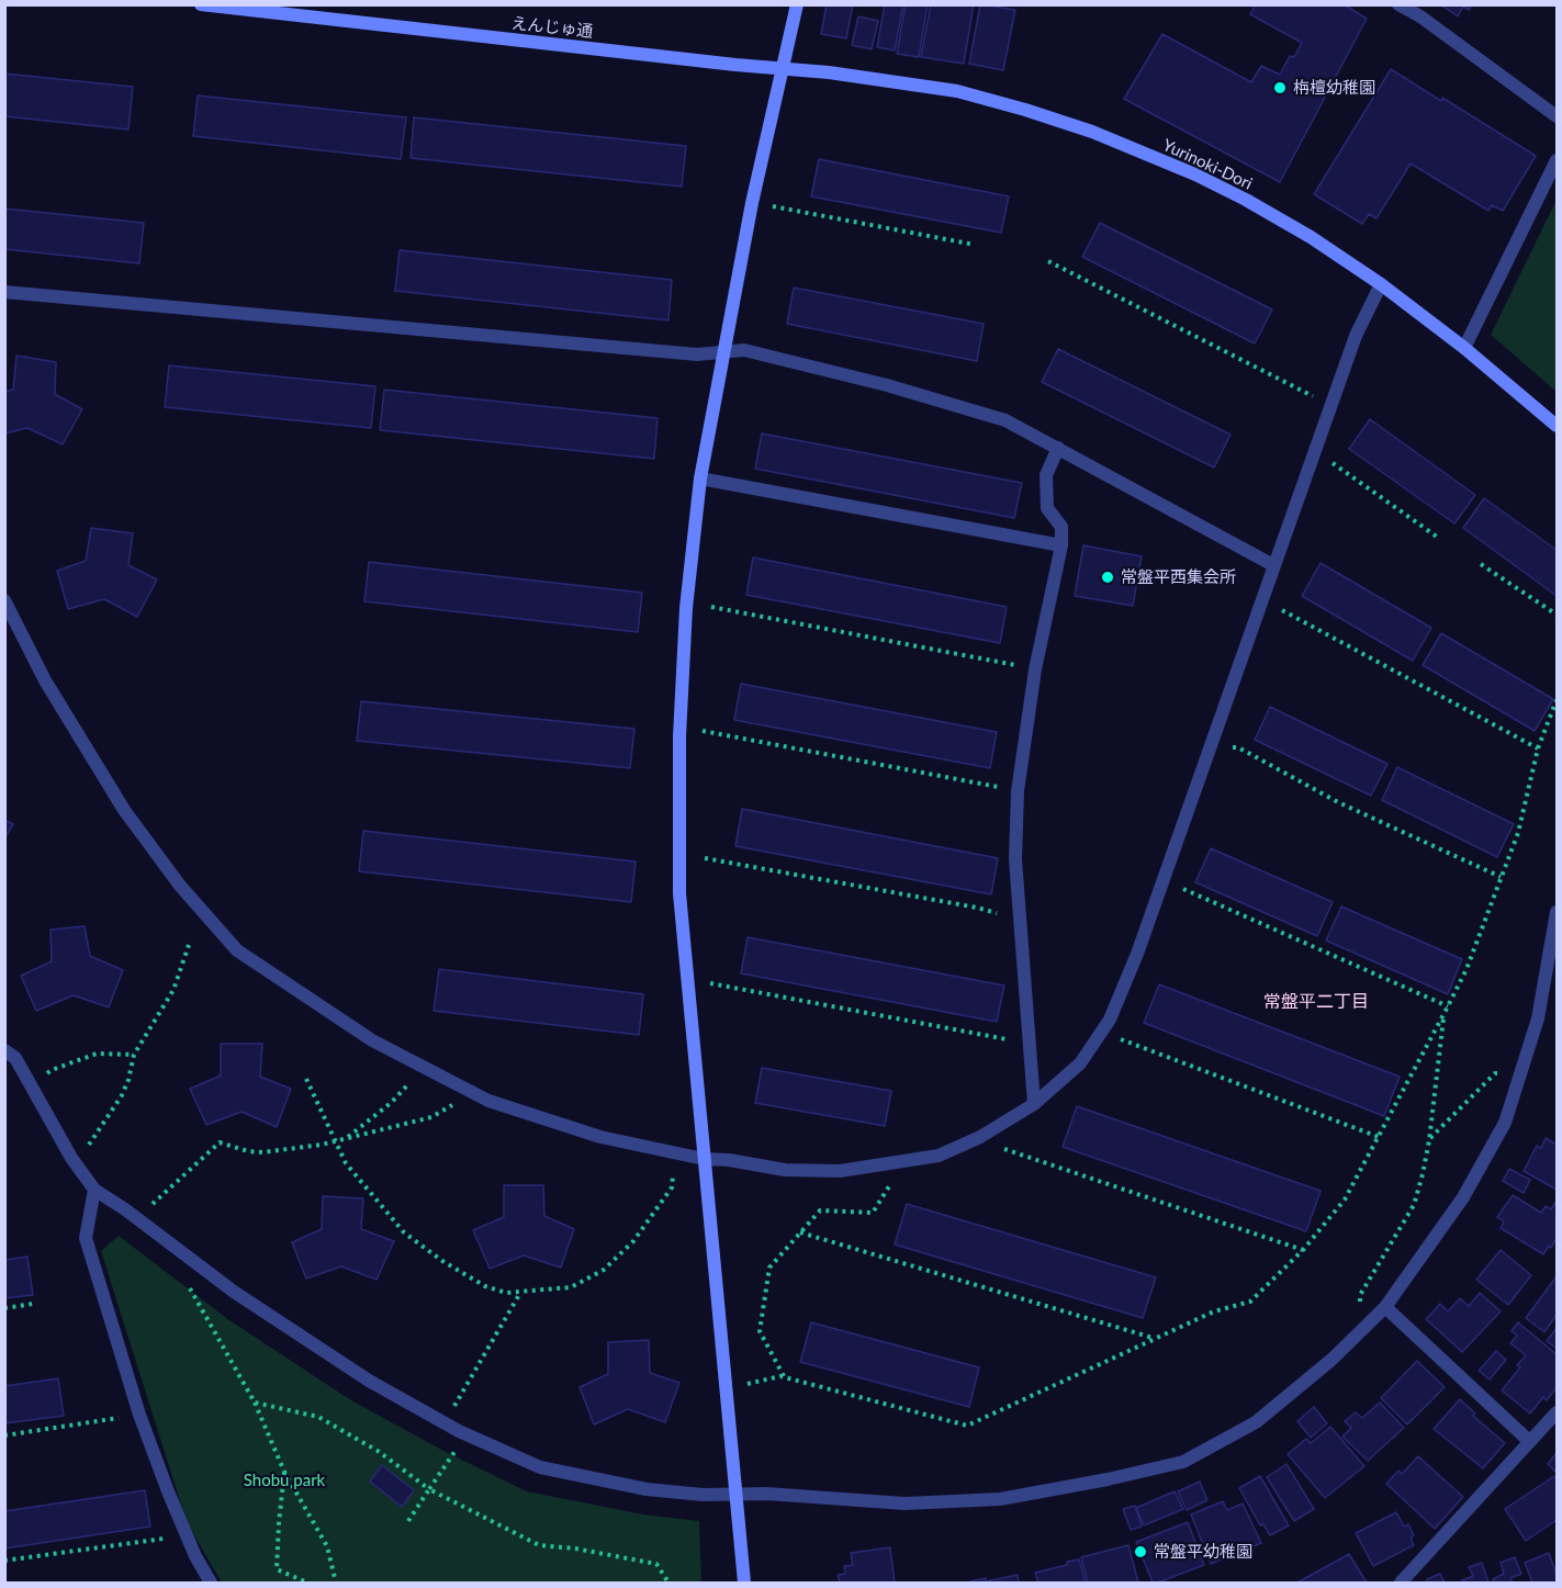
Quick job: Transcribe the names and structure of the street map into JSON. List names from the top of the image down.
{
  "streets": {
    "street": ["えんじゅ通", "Yurinoki-Dori"]
  },
  "crossings": [
    ["えんじゅ通", "Yurinoki-Dori"]
  ],
  "districts": ["常盤平二丁目"],
  "parks": ["Shobu park"],
  "places": ["栴檀幼稚園", "常盤平西集会所", "常盤平幼稚園"]
}
